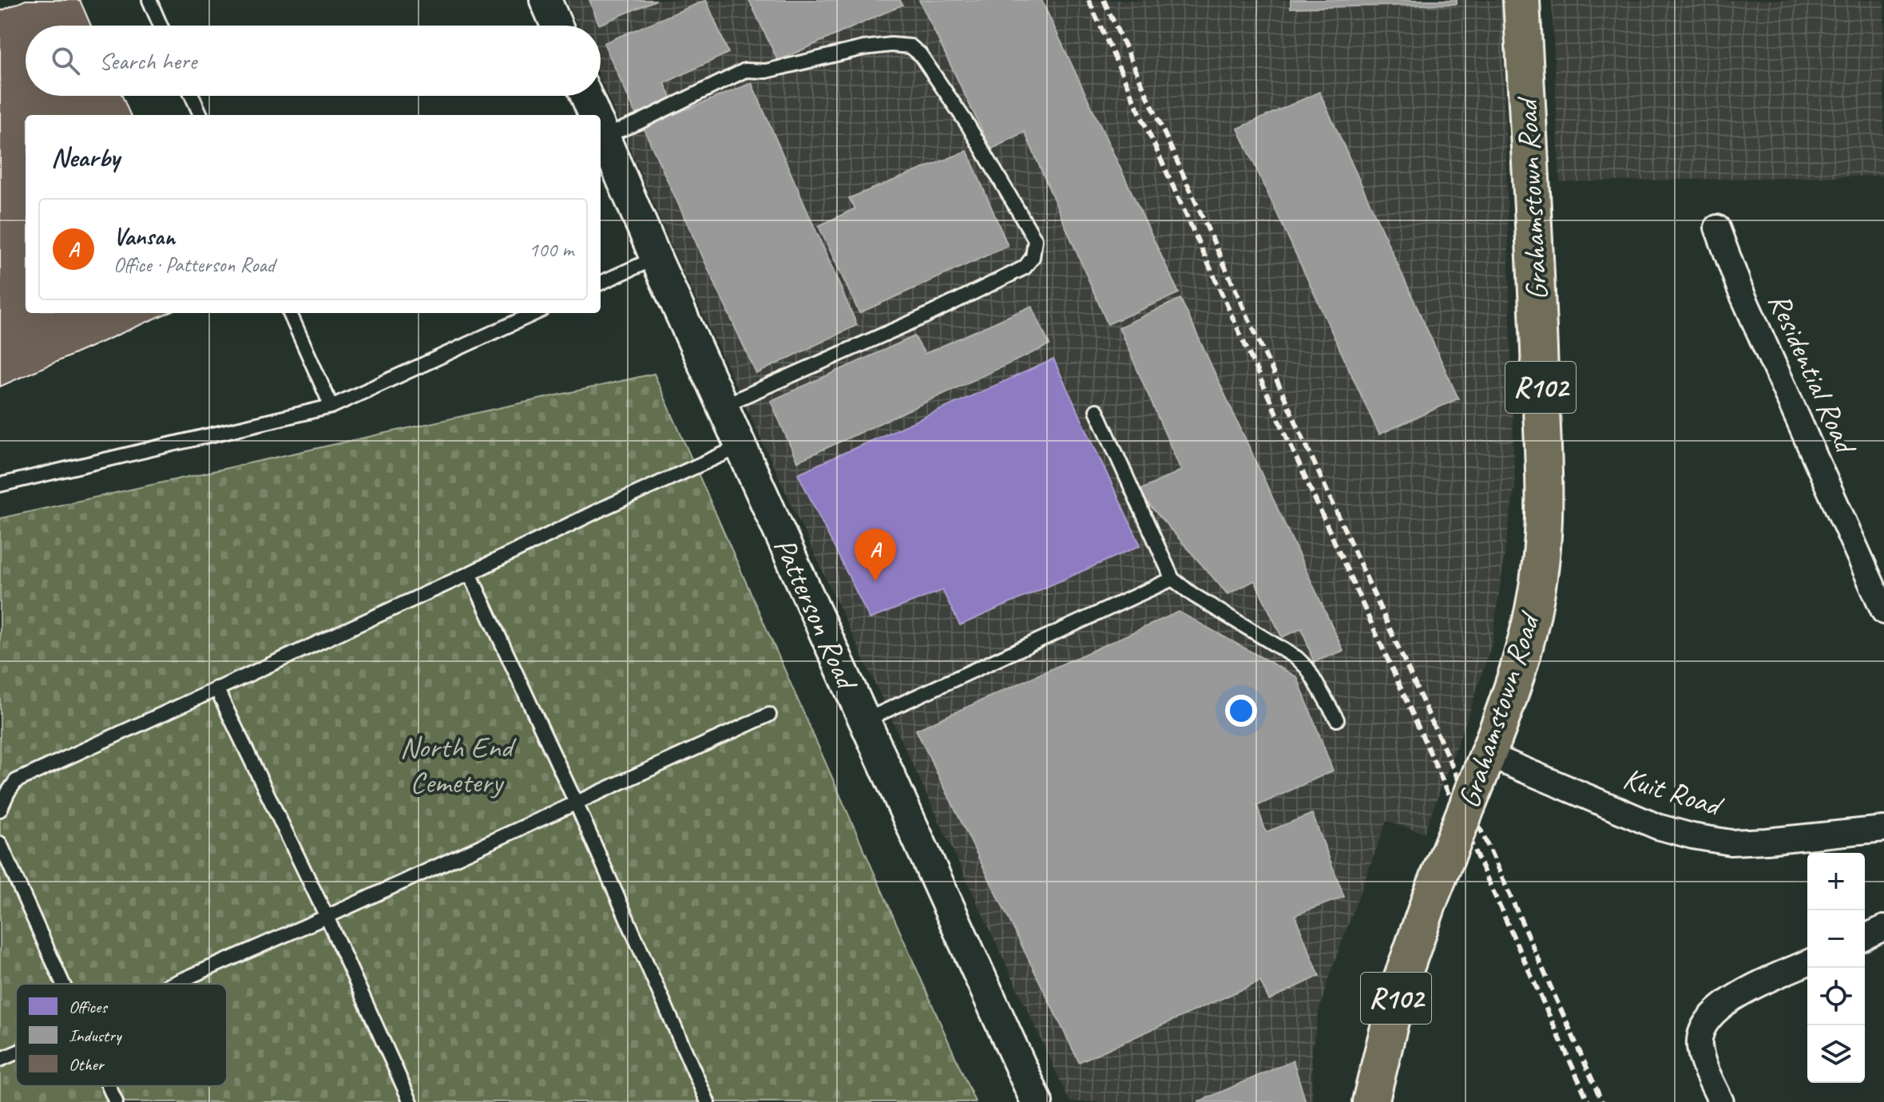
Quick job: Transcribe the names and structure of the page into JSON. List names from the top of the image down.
{
  "streets": {
    "main road": ["Grahamstown Road", "R102"],
    "street": ["Residential Road", "Patterson Road", "Kuit Road"]
  },
  "crossings": [
    ["Grahamstown Road", "Kuit Road"]
  ],
  "parks": ["North End Cemetery"],
  "legend": ["Offices", "Industry", "Other"],
  "page": {
    "search": "Search here",
    "heading": "Nearby",
    "list": [
      {
        "mark": "A",
        "name": "Vansan",
        "note": "Office · Patterson Road",
        "value": "100 m"
      }
    ],
    "pins": "A",
    "map_buttons": ["+", "−"]
  }
}
